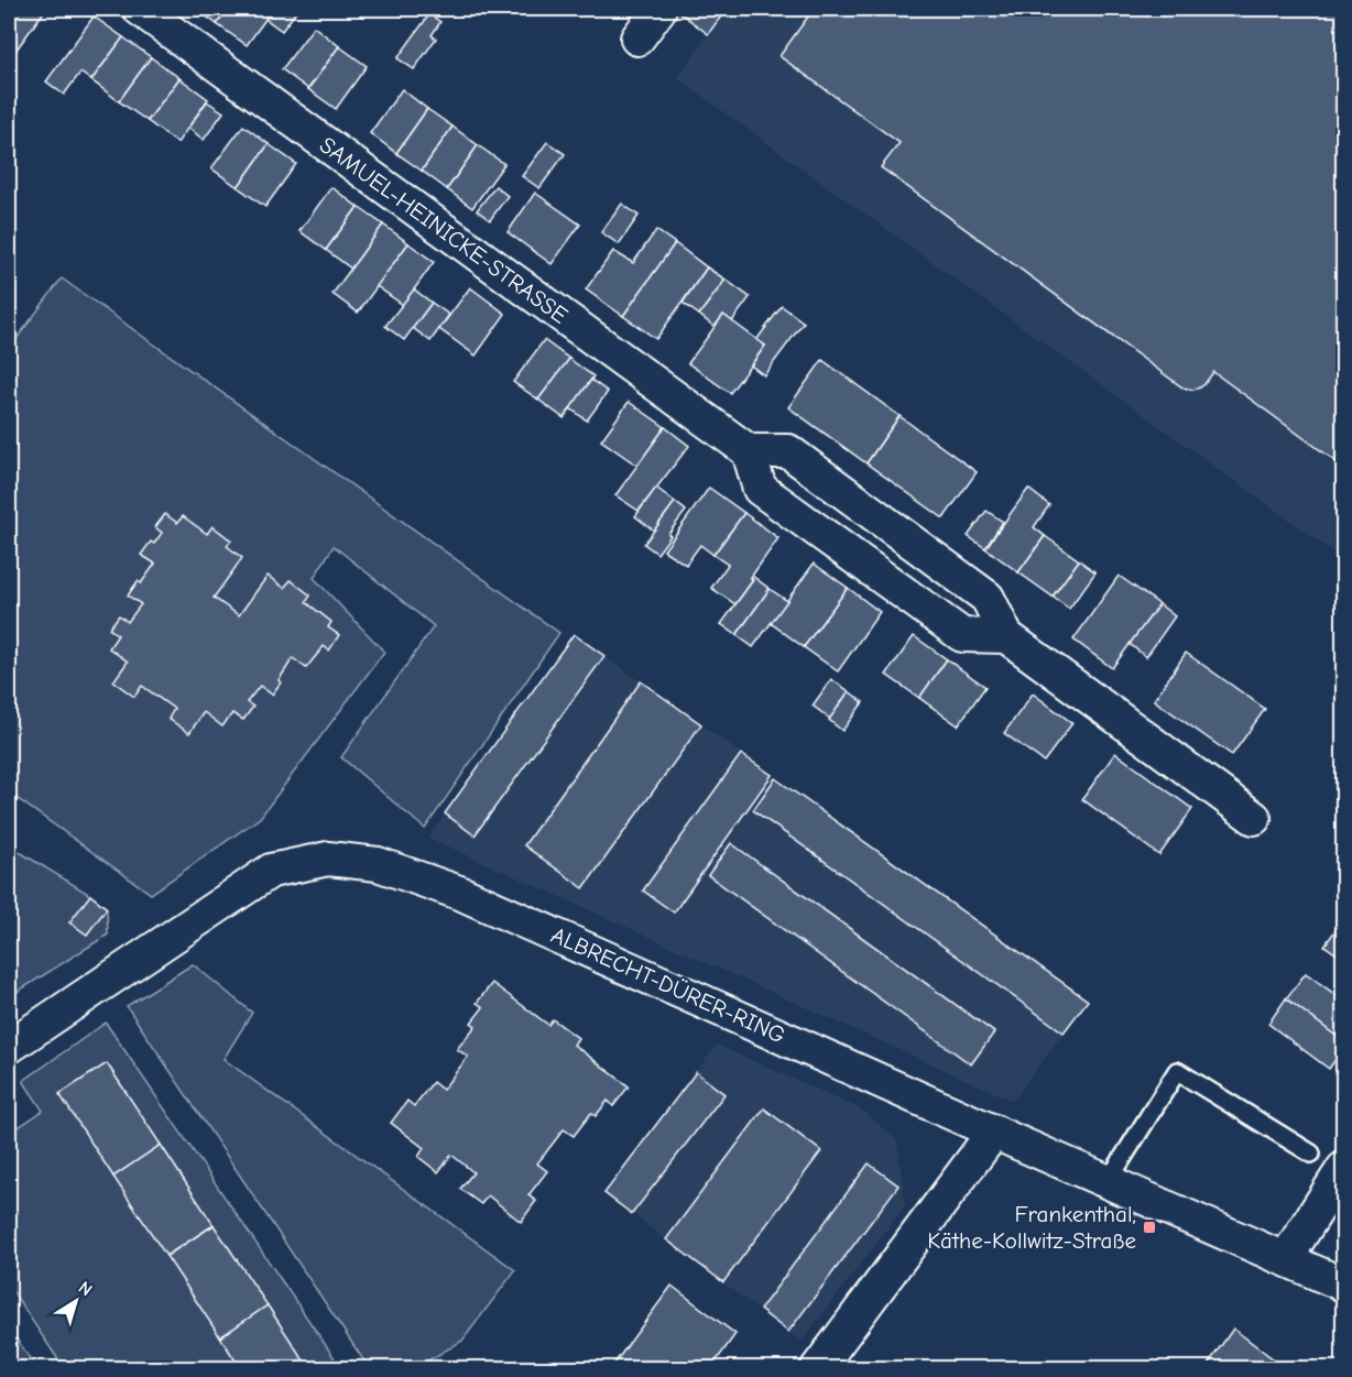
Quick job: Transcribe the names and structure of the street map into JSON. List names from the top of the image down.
{
  "streets": {
    "street": ["SAMUEL-HEINICKE-STRASSE", "ALBRECHT-DÜRER-RING"]
  },
  "places": {
    "transit": ["Frankenthal, Käthe-Kollwitz-Straße"]
  },
  "north": "top right"
}
